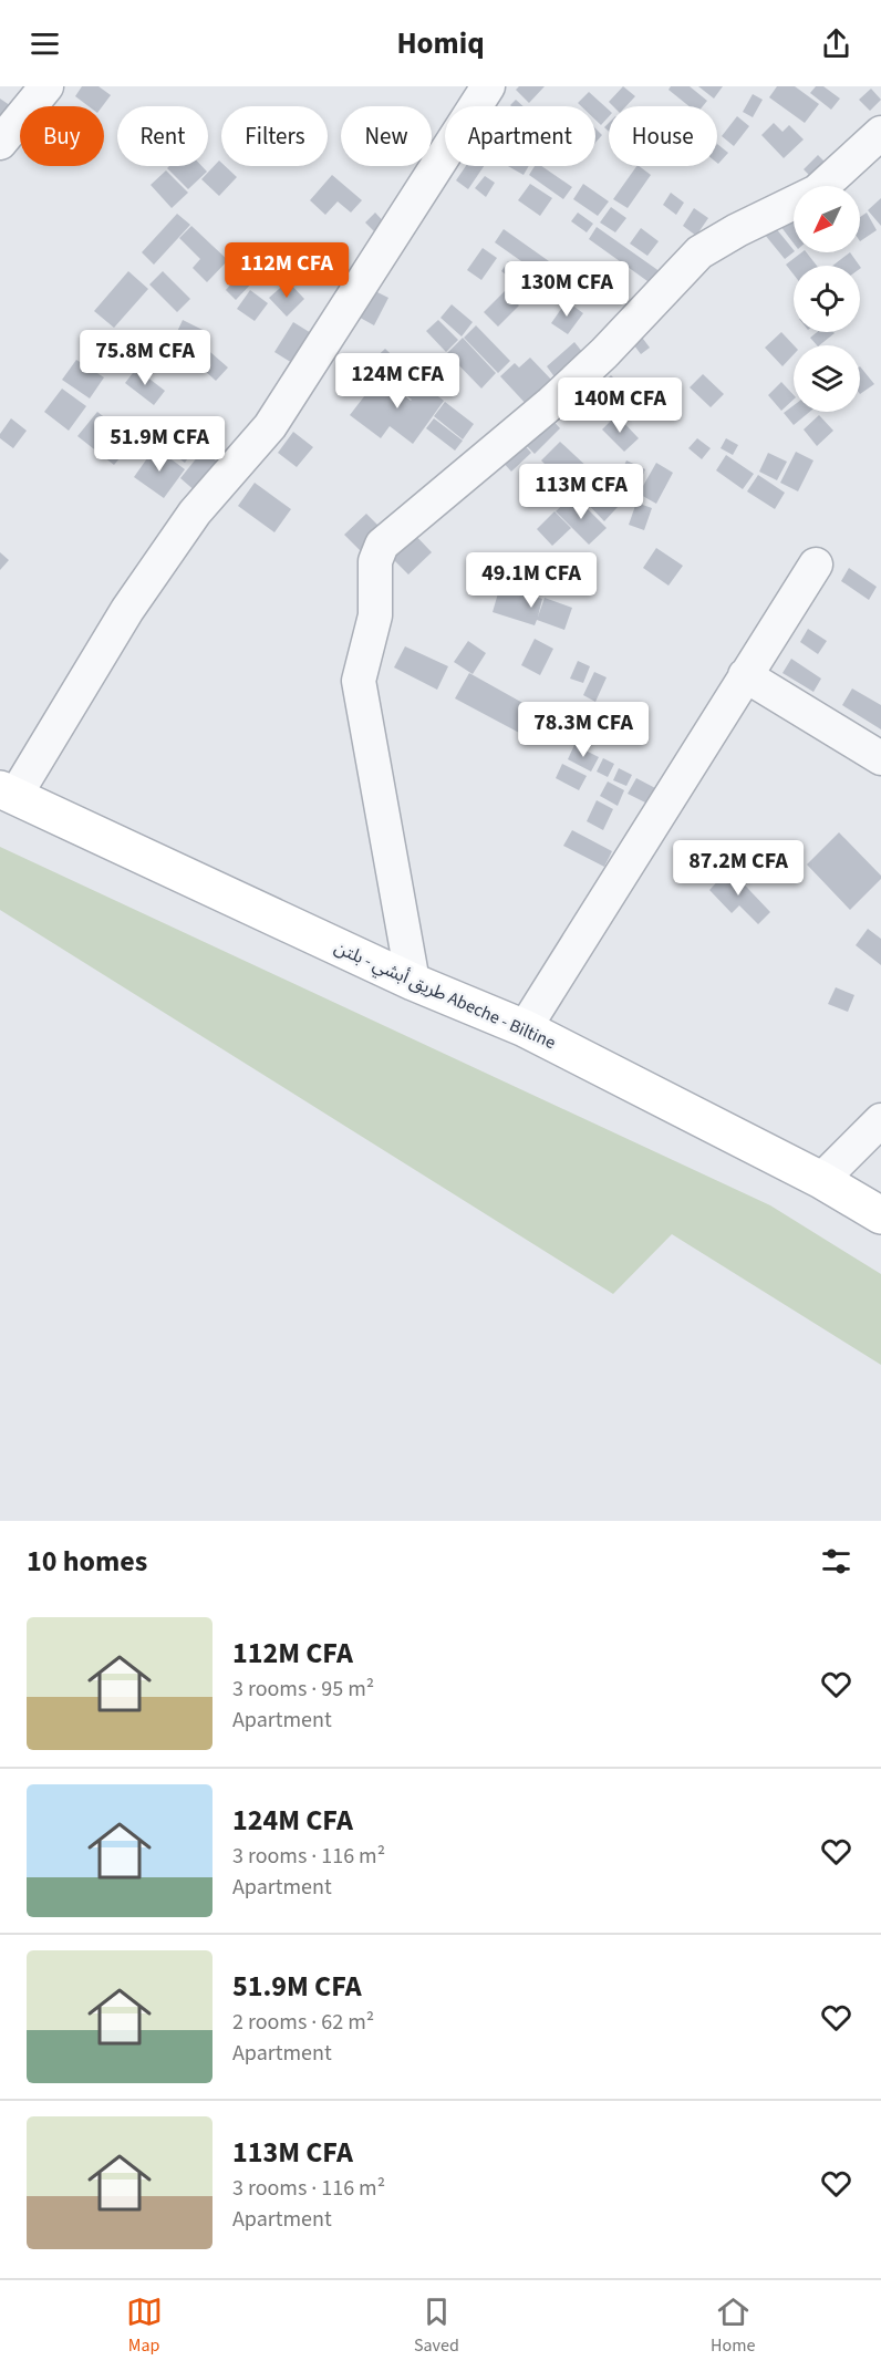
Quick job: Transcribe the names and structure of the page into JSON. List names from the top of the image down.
{
  "streets": {
    "main road": ["طريق أبشي - بلتن Abeche - Biltine"]
  },
  "north": "bottom left",
  "page": {
    "header": "Homiq",
    "chip": [
      "Buy",
      "Rent",
      "Filters",
      "New",
      "Apartment",
      "House"
    ],
    "price": [
      "112M CFA",
      "130M CFA",
      "75.8M CFA",
      "124M CFA",
      "140M CFA",
      "51.9M CFA",
      "113M CFA",
      "49.1M CFA",
      "78.3M CFA",
      "87.2M CFA"
    ],
    "heading": "10 homes",
    "list": [
      {
        "name": "112M CFA",
        "note": "3 rooms · 95 m² · Apartment"
      },
      {
        "name": "124M CFA",
        "note": "3 rooms · 116 m² · Apartment"
      },
      {
        "name": "51.9M CFA",
        "note": "2 rooms · 62 m² · Apartment"
      },
      {
        "name": "113M CFA",
        "note": "3 rooms · 116 m² · Apartment"
      }
    ],
    "tabs": ["Map", "Saved", "Home"]
  }
}
